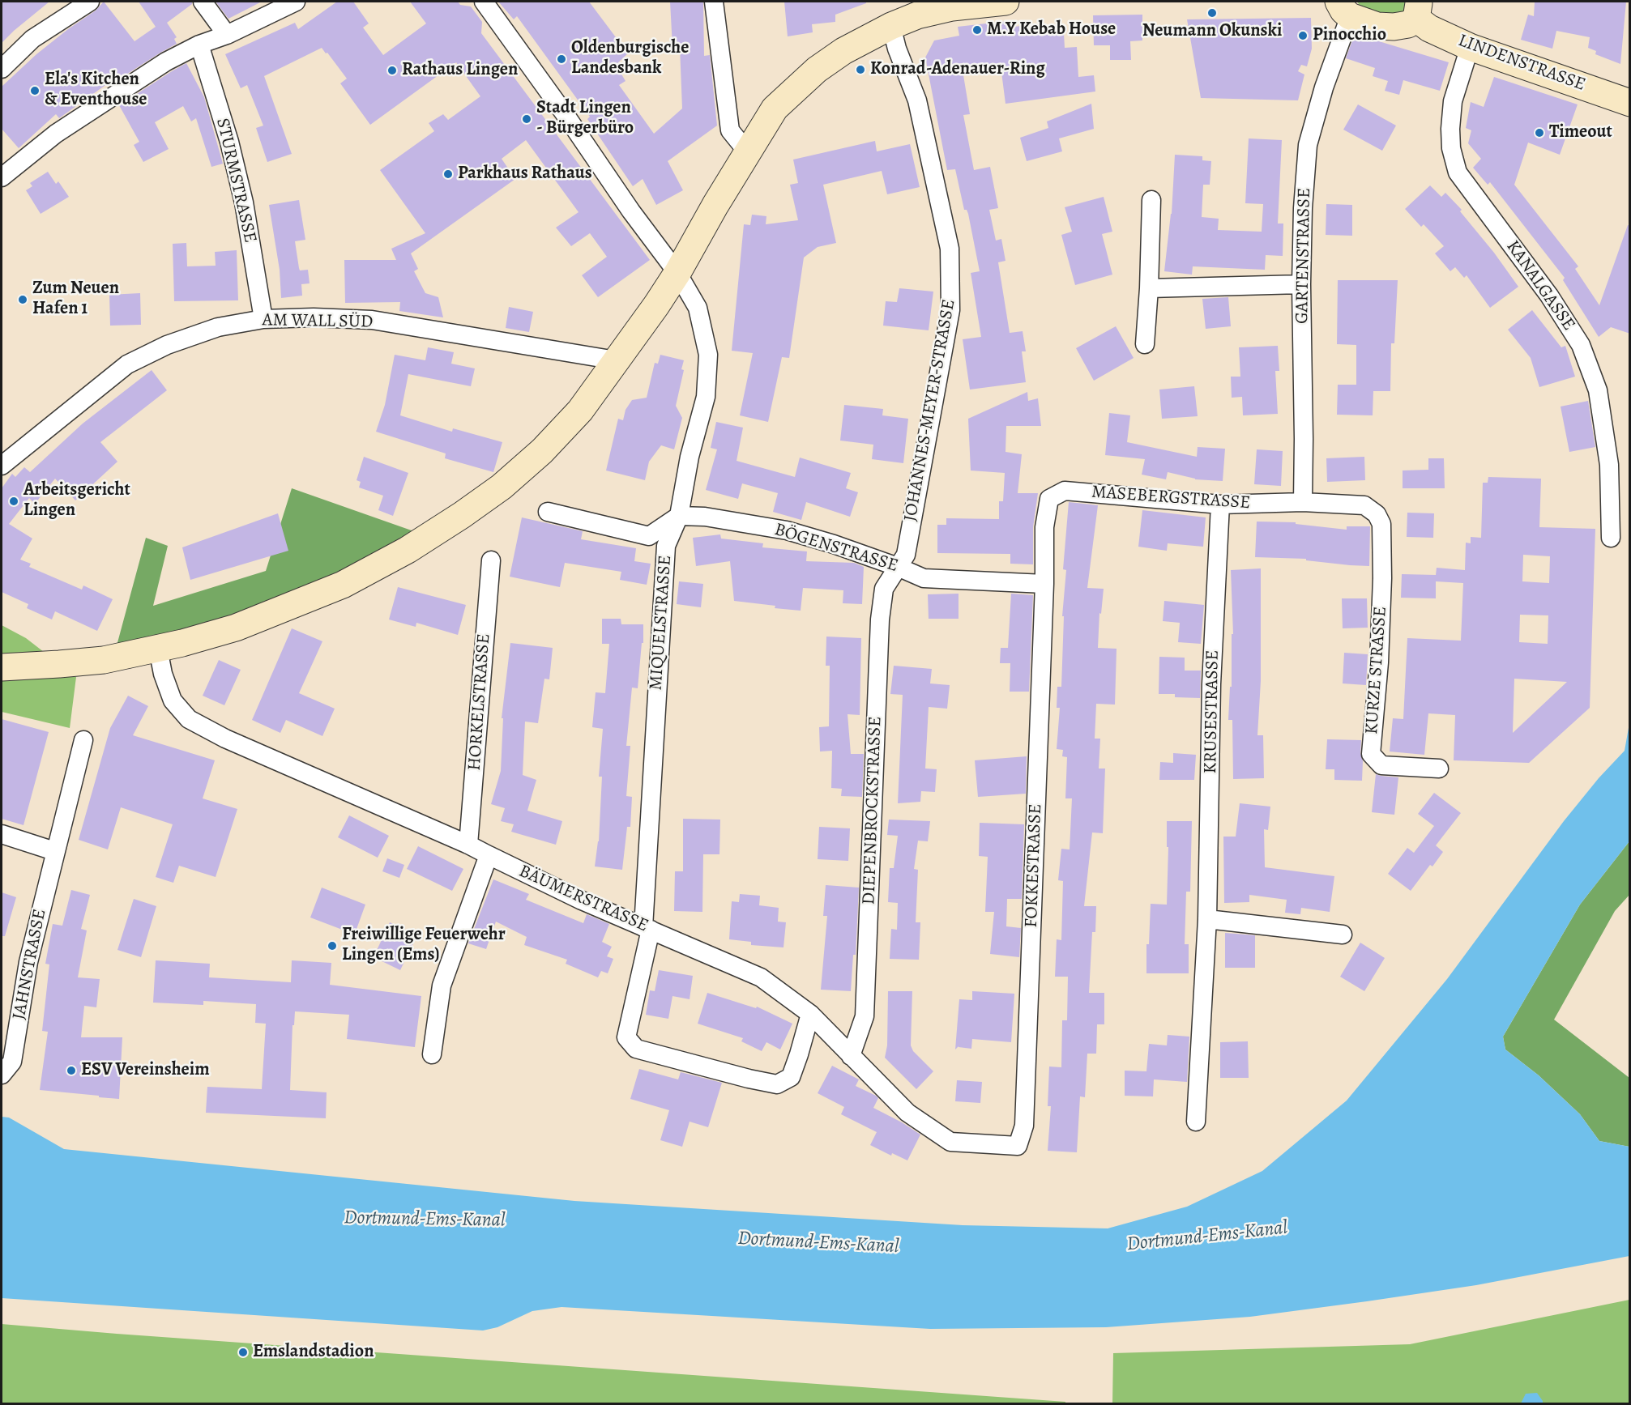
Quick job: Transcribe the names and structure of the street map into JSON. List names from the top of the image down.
{
  "streets": {
    "main road": ["LINDENSTRASSE"],
    "street": [
      "STURMSTRASSE",
      "GARTENSTRASSE",
      "KANALGASSE",
      "AM WALL SÜD",
      "JOHANNES-MEYER-STRASSE",
      "MASEBERGSTRASSE",
      "BÖGENSTRASSE",
      "MIQUELSTRASSE",
      "KURZE STRASSE",
      "HORKELSTRASSE",
      "KRUSESTRASSE",
      "DIEPENBROCKSTRASSE",
      "FOKKESTRASSE",
      "BÄUMERSTRASSE",
      "JAHNSTRASSE"
    ]
  },
  "crossings": [
    ["LINDENSTRASSE", "KANALGASSE"],
    ["STURMSTRASSE", "AM WALL SÜD"],
    ["GARTENSTRASSE", "MASEBERGSTRASSE"],
    ["JOHANNES-MEYER-STRASSE", "BÖGENSTRASSE"],
    ["JOHANNES-MEYER-STRASSE", "DIEPENBROCKSTRASSE"],
    ["MASEBERGSTRASSE", "BÖGENSTRASSE"],
    ["MASEBERGSTRASSE", "KURZE STRASSE"],
    ["MASEBERGSTRASSE", "KRUSESTRASSE"],
    ["MASEBERGSTRASSE", "FOKKESTRASSE"],
    ["BÖGENSTRASSE", "MIQUELSTRASSE"],
    ["BÖGENSTRASSE", "DIEPENBROCKSTRASSE"],
    ["BÖGENSTRASSE", "FOKKESTRASSE"],
    ["MIQUELSTRASSE", "BÄUMERSTRASSE"],
    ["HORKELSTRASSE", "BÄUMERSTRASSE"],
    ["DIEPENBROCKSTRASSE", "BÄUMERSTRASSE"],
    ["FOKKESTRASSE", "BÄUMERSTRASSE"]
  ],
  "water": ["Dortmund-Ems-Kanal"],
  "places": [
    "Neumann Okunski",
    "M.Y Kebab House",
    "Pinocchio",
    "Oldenburgische Landesbank",
    "Konrad-Adenauer-Ring",
    "Rathaus Lingen",
    "Ela's Kitchen & Eventhouse",
    "Stadt Lingen - Bürgerbüro",
    "Timeout",
    "Parkhaus Rathaus",
    "Zum Neuen Hafen 1",
    "Arbeitsgericht Lingen",
    "Freiwillige Feuerwehr Lingen (Ems)",
    "ESV Vereinsheim",
    "Emslandstadion"
  ]
}
